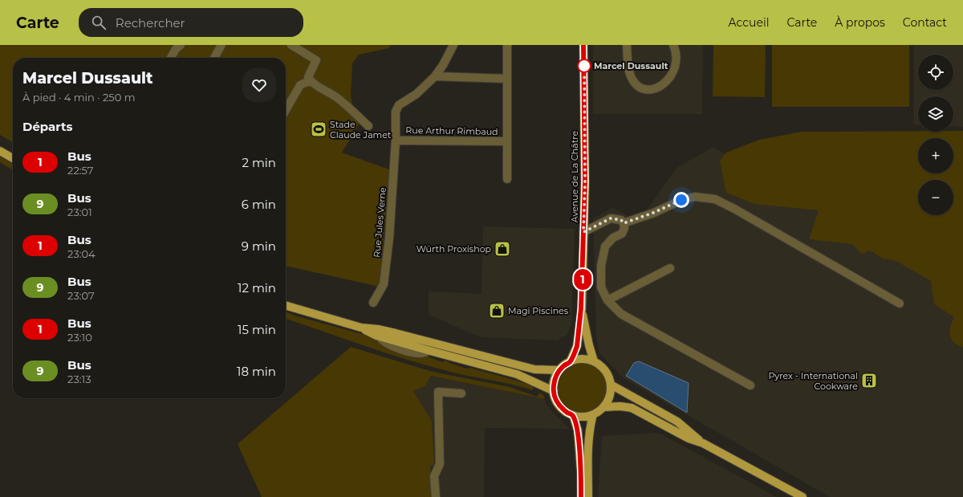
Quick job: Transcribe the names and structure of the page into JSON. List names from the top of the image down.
{
  "streets": {
    "main road": ["Avenue de La Châtre"],
    "street": ["Rue Arthur Rimbaud", "Rue Jules Verne"]
  },
  "crossings": [
    ["Rue Arthur Rimbaud", "Rue Jules Verne"]
  ],
  "places": {
    "other": ["Marcel Dussault"],
    "sports": ["Stade Claude Jamet"],
    "shop": ["Würth Proxishop", "Magi Piscines"],
    "building": ["Pyrex - International Cookware"]
  },
  "lines": ["bus line 1"],
  "page": {
    "header": "Carte",
    "search": "Rechercher",
    "nav": [
      "Accueil",
      "Carte",
      "À propos",
      "Contact"
    ],
    "on_map": "1",
    "map_buttons": ["+", "−"],
    "heading": [
      ["Marcel Dussault", "À pied · 4 min · 250 m"],
      "Départs"
    ],
    "list": [
      {
        "mark": "1",
        "name": "Bus",
        "note": "22:57",
        "value": "2 min"
      },
      {
        "mark": "9",
        "name": "Bus",
        "note": "23:01",
        "value": "6 min"
      },
      {
        "mark": "1",
        "name": "Bus",
        "note": "23:04",
        "value": "9 min"
      },
      {
        "mark": "9",
        "name": "Bus",
        "note": "23:07",
        "value": "12 min"
      },
      {
        "mark": "1",
        "name": "Bus",
        "note": "23:10",
        "value": "15 min"
      },
      {
        "mark": "9",
        "name": "Bus",
        "note": "23:13",
        "value": "18 min"
      }
    ]
  }
}
